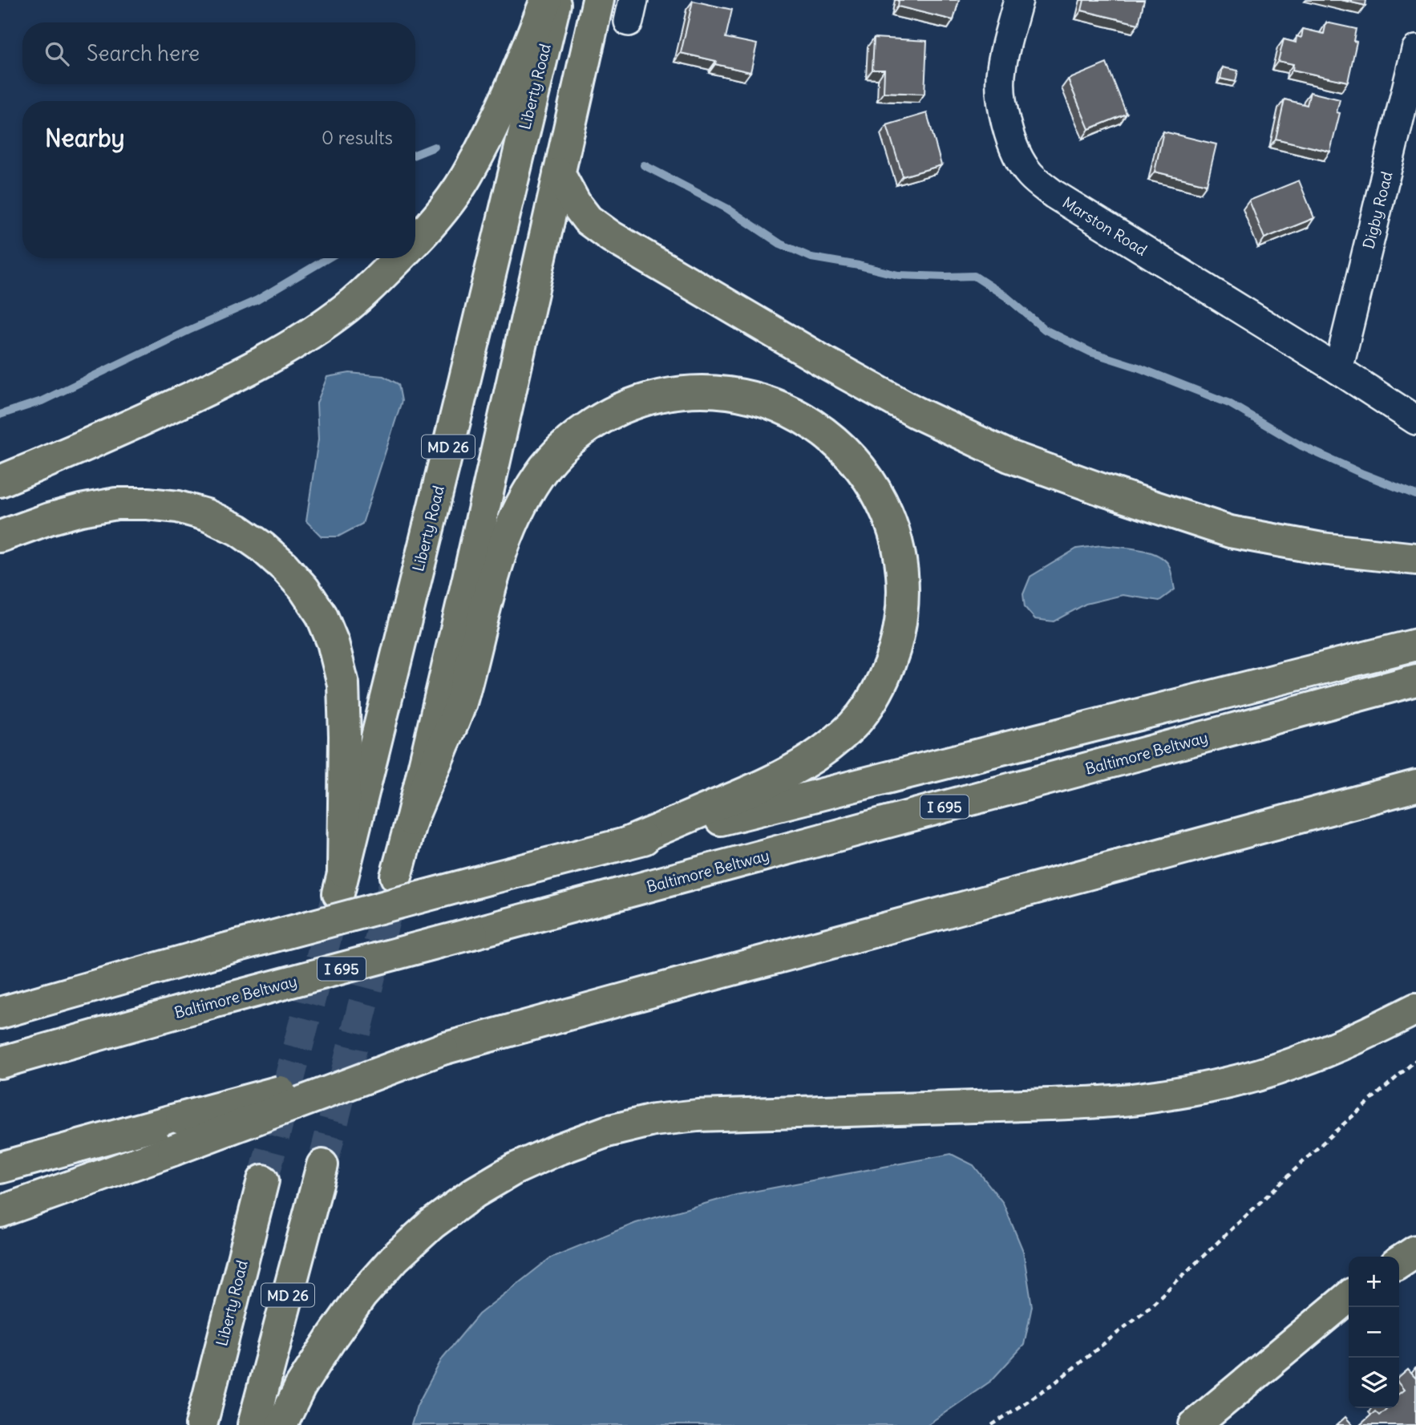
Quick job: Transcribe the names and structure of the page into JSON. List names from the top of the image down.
{
  "streets": {
    "main road": [
      "Liberty Road",
      "MD 26",
      "Baltimore Beltway",
      "I 695"
    ],
    "street": ["Digby Road", "Marston Road"]
  },
  "crossings": [
    ["Digby Road", "Marston Road"]
  ],
  "page": {
    "search": "Search here",
    "heading": ["Nearby", "0 results"],
    "map_buttons": ["+", "−"]
  }
}
